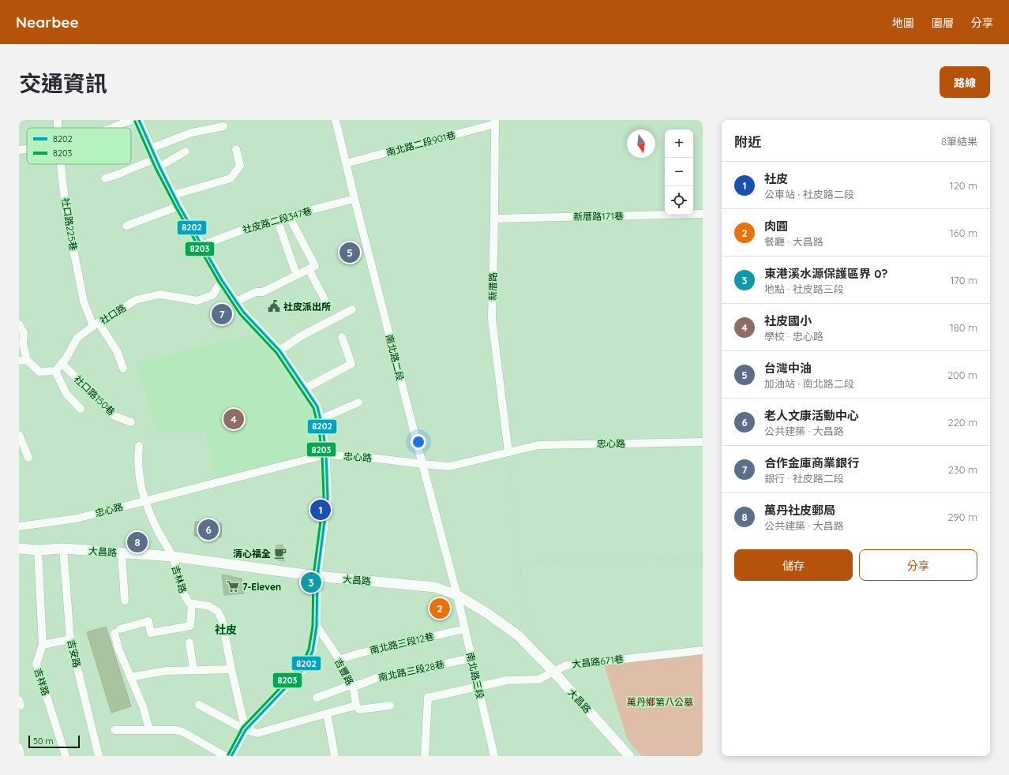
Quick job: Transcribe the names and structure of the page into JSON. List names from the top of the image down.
{
  "streets": {
    "main road": ["大昌路"],
    "street": [
      "南北路二段901巷",
      "新厝路171巷",
      "社皮路二段347巷",
      "社口路225巷",
      "新厝路",
      "社口路",
      "南北路二段",
      "社口路150巷",
      "忠心路",
      "吉林路",
      "南北路三段12巷",
      "吉安路",
      "大昌路671巷",
      "南北路三段28巷",
      "吉豐路",
      "南北路三段",
      "吉祥路"
    ]
  },
  "crossings": [
    ["南北路二段901巷", "新厝路"],
    ["南北路二段901巷", "南北路二段"],
    ["新厝路171巷", "新厝路"],
    ["社皮路二段347巷", "南北路二段"],
    ["社口路225巷", "社口路"],
    ["新厝路", "忠心路"],
    ["社口路", "社口路150巷"],
    ["南北路二段", "忠心路"],
    ["南北路二段", "大昌路"],
    ["南北路二段", "南北路三段"],
    ["忠心路", "吉林路"],
    ["大昌路", "吉林路"],
    ["大昌路", "吉安路"],
    ["大昌路", "大昌路671巷"],
    ["大昌路", "南北路三段"],
    ["大昌路", "吉祥路"],
    ["南北路三段12巷", "吉豐路"],
    ["南北路三段12巷", "南北路三段"],
    ["大昌路671巷", "南北路三段"],
    ["南北路三段28巷", "吉豐路"],
    ["南北路三段28巷", "南北路三段"]
  ],
  "districts": ["社皮"],
  "parks": ["萬丹鄉第八公墓"],
  "places": {
    "public building": ["社皮派出所"],
    "cafe": ["清心福全"],
    "supermarket": ["7-Eleven"]
  },
  "lines": ["transit line 8202", "transit line 8203"],
  "legend": ["8202", "8203"],
  "scale_bar": "50 m",
  "north": "bottom",
  "page": {
    "header": "Nearbee",
    "nav": ["地圖", "圖層", "分享"],
    "title": "交通資訊",
    "buttons": [
      "路線",
      ["儲存", "分享"]
    ],
    "heading": ["附近", "8筆結果"],
    "map_buttons": ["+", "−"],
    "list": [
      {
        "mark": "1",
        "name": "社皮",
        "note": "公車站 · 社皮路二段",
        "value": "120 m"
      },
      {
        "mark": "2",
        "name": "肉圓",
        "note": "餐廳 · 大昌路",
        "value": "160 m"
      },
      {
        "mark": "3",
        "name": "東港溪水源保護區界 0?",
        "note": "地點 · 社皮路三段",
        "value": "170 m"
      },
      {
        "mark": "4",
        "name": "社皮國小",
        "note": "學校 · 忠心路",
        "value": "180 m"
      },
      {
        "mark": "5",
        "name": "台灣中油",
        "note": "加油站 · 南北路二段",
        "value": "200 m"
      },
      {
        "mark": "6",
        "name": "老人文康活動中心",
        "note": "公共建築 · 大昌路",
        "value": "220 m"
      },
      {
        "mark": "7",
        "name": "合作金庫商業銀行",
        "note": "銀行 · 社皮路二段",
        "value": "230 m"
      },
      {
        "mark": "8",
        "name": "萬丹社皮郵局",
        "note": "公共建築 · 大昌路",
        "value": "290 m"
      }
    ],
    "pins": [
      "5",
      "7",
      "4",
      "1",
      "6",
      "8",
      "3",
      "2"
    ],
    "scale": "50 m"
  }
}
